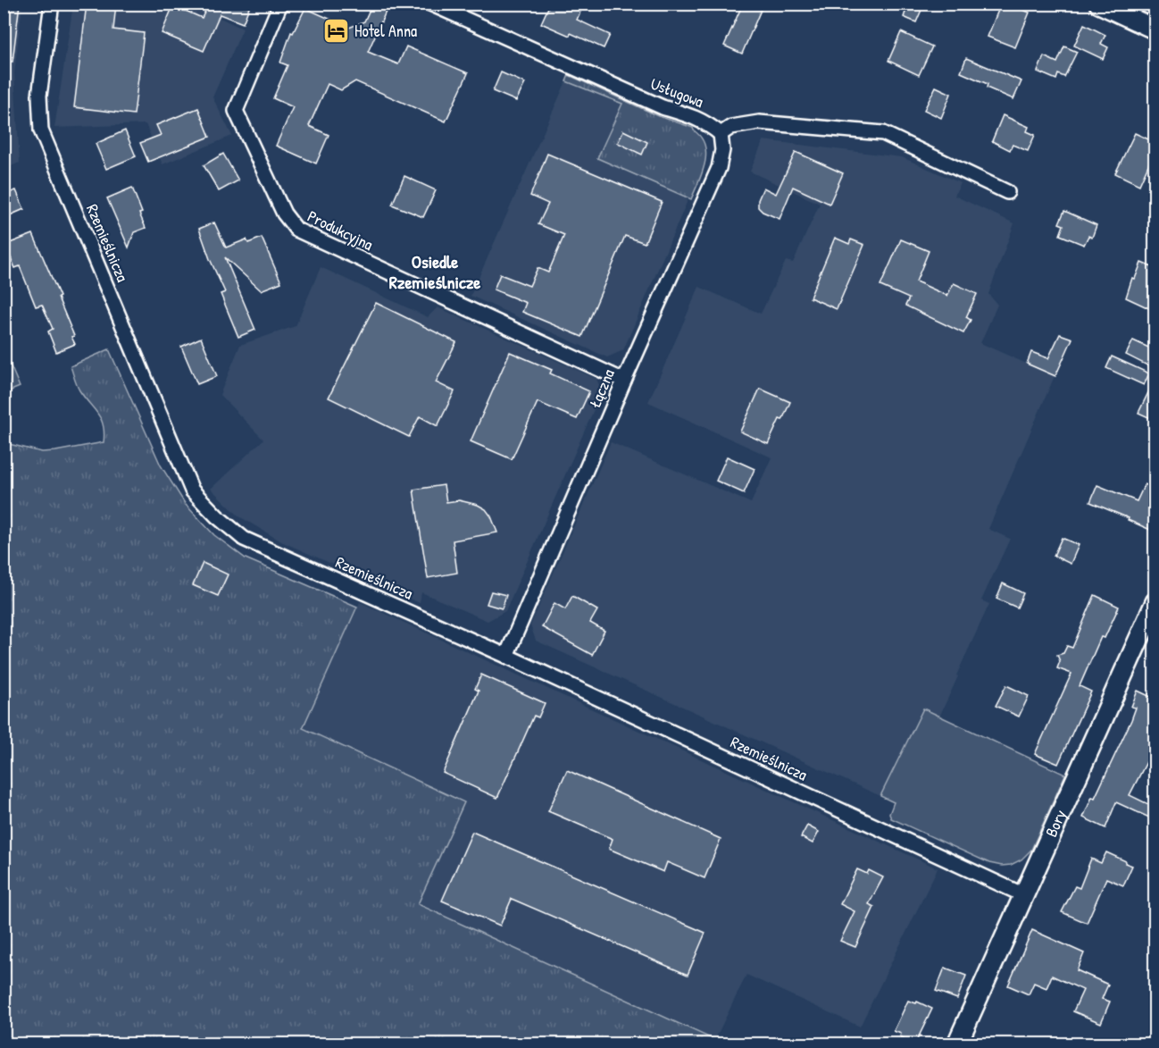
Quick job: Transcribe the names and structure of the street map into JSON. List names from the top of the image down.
{
  "streets": {
    "street": [
      "Usługowa",
      "Produkcyjna",
      "Rzemieślnicza",
      "Łączna",
      "Bory"
    ]
  },
  "crossings": [
    ["Usługowa", "Łączna"],
    ["Produkcyjna", "Łączna"],
    ["Rzemieślnicza", "Łączna"],
    ["Rzemieślnicza", "Bory"]
  ],
  "districts": ["Osiedle Rzemieślnicze"],
  "places": {
    "hotel": ["Hotel Anna"]
  }
}
